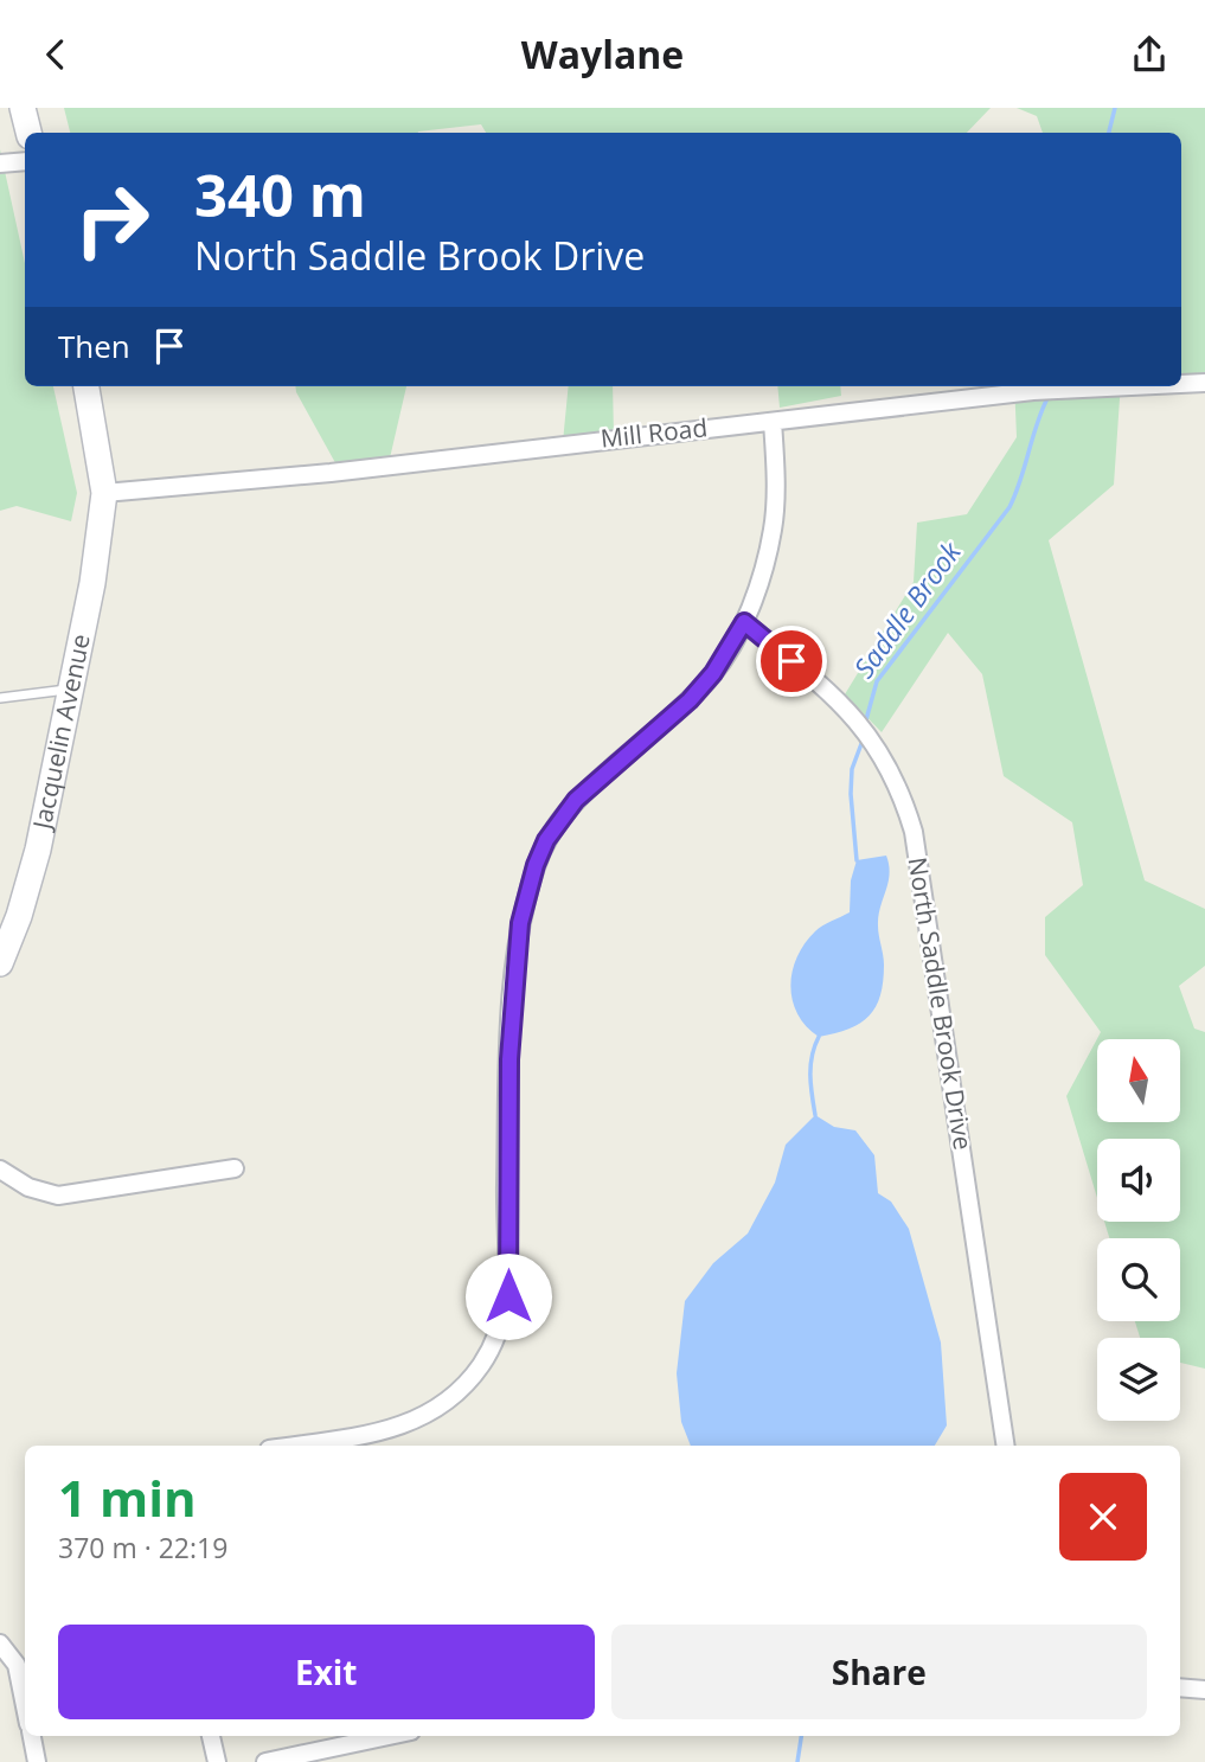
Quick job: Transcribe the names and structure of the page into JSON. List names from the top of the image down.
{
  "streets": {
    "main road": ["Jacquelin Avenue"],
    "street": ["Mill Road", "North Saddle Brook Drive"]
  },
  "crossings": [
    ["Mill Road", "Jacquelin Avenue"]
  ],
  "water": ["Saddle Brook"],
  "north": "top",
  "page": {
    "header": "Waylane",
    "turn": ["340 m", "North Saddle Brook Drive"],
    "then": "Then",
    "heading": ["1 min", "370 m · 22:19"],
    "buttons": ["Exit", "Share"]
  }
}
